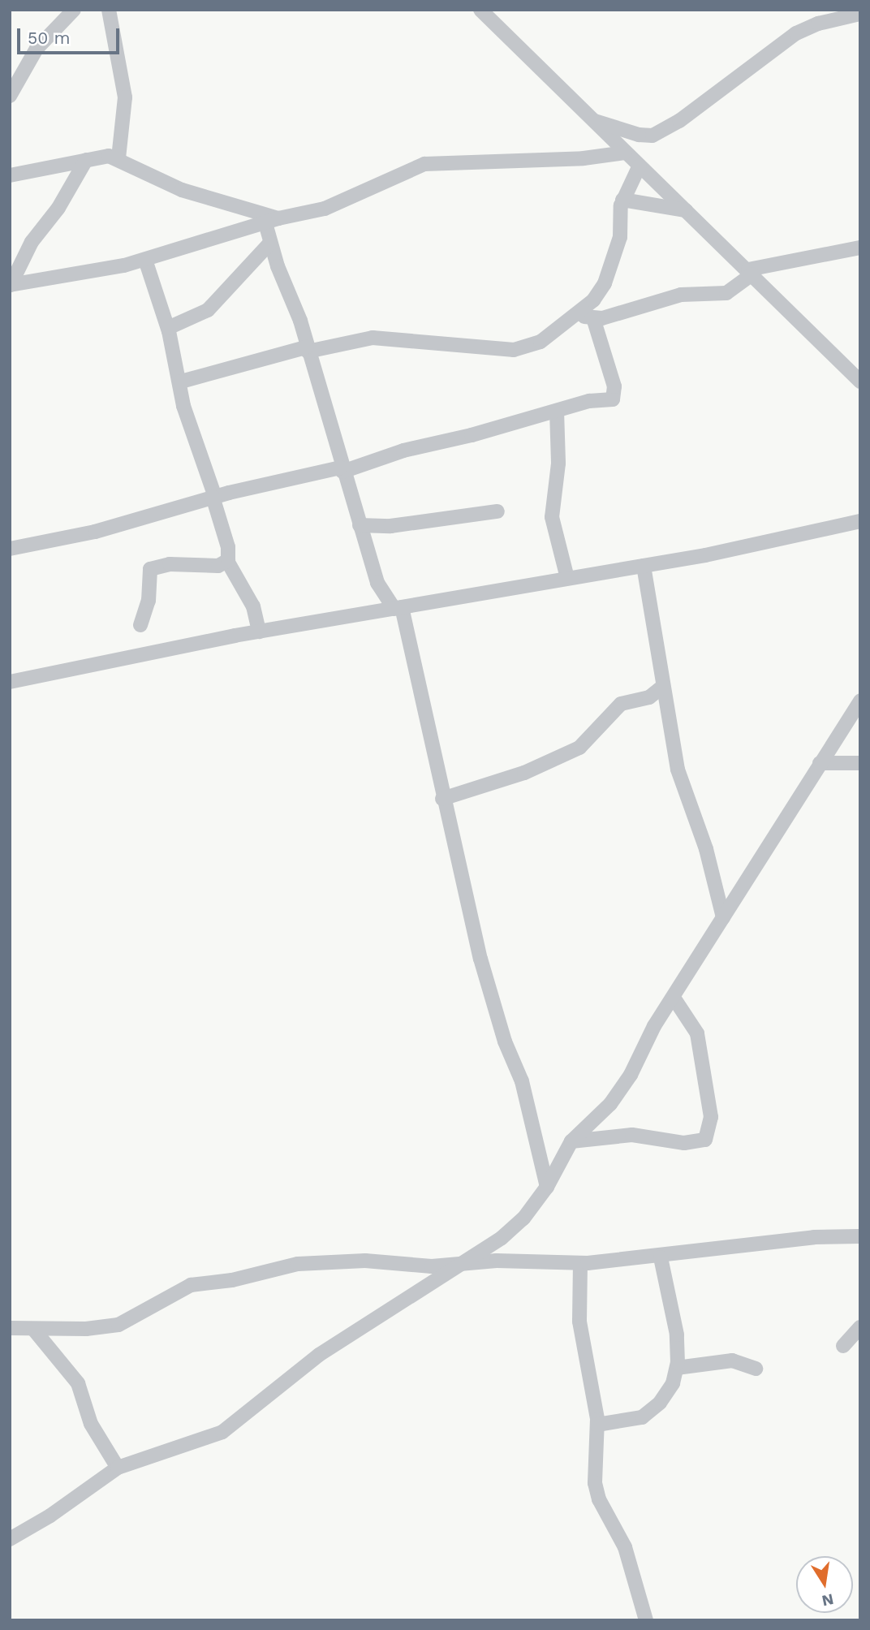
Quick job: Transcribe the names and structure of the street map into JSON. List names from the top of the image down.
{
  "scale_bar": "50 m",
  "north": "bottom"
}
